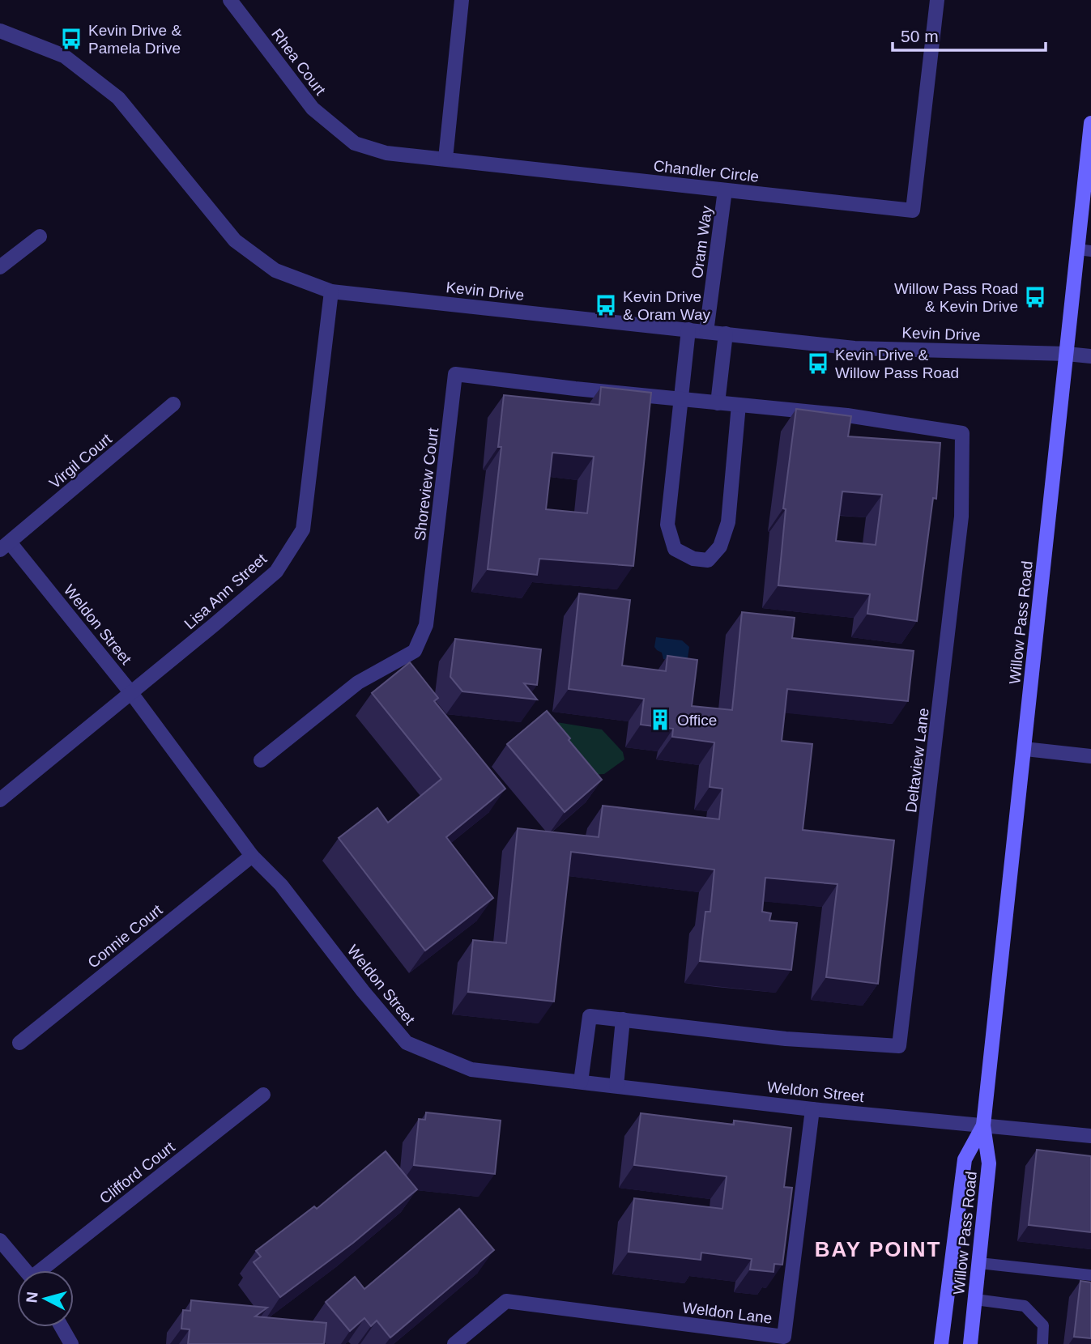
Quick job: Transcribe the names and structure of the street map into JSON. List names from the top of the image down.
{
  "streets": {
    "main road": ["Willow Pass Road"],
    "street": [
      "Rhea Court",
      "Chandler Circle",
      "Oram Way",
      "Kevin Drive",
      "Virgil Court",
      "Shoreview Court",
      "Lisa Ann Street",
      "Weldon Street",
      "Deltaview Lane",
      "Connie Court",
      "Clifford Court",
      "Weldon Lane"
    ]
  },
  "crossings": [
    ["Rhea Court", "Chandler Circle"],
    ["Chandler Circle", "Oram Way"],
    ["Oram Way", "Kevin Drive"],
    ["Kevin Drive", "Lisa Ann Street"],
    ["Kevin Drive", "Willow Pass Road"],
    ["Virgil Court", "Weldon Street"],
    ["Shoreview Court", "Deltaview Lane"],
    ["Lisa Ann Street", "Weldon Street"],
    ["Willow Pass Road", "Weldon Street"],
    ["Weldon Street", "Deltaview Lane"],
    ["Weldon Street", "Connie Court"],
    ["Weldon Street", "Weldon Lane"]
  ],
  "districts": ["BAY POINT"],
  "places": {
    "bus stop": [
      "Kevin Drive & Pamela Drive",
      "Willow Pass Road & Kevin Drive",
      "Kevin Drive & Oram Way",
      "Kevin Drive & Willow Pass Road"
    ],
    "building": ["Office"]
  },
  "scale_bar": "50 m",
  "north": "left"
}
